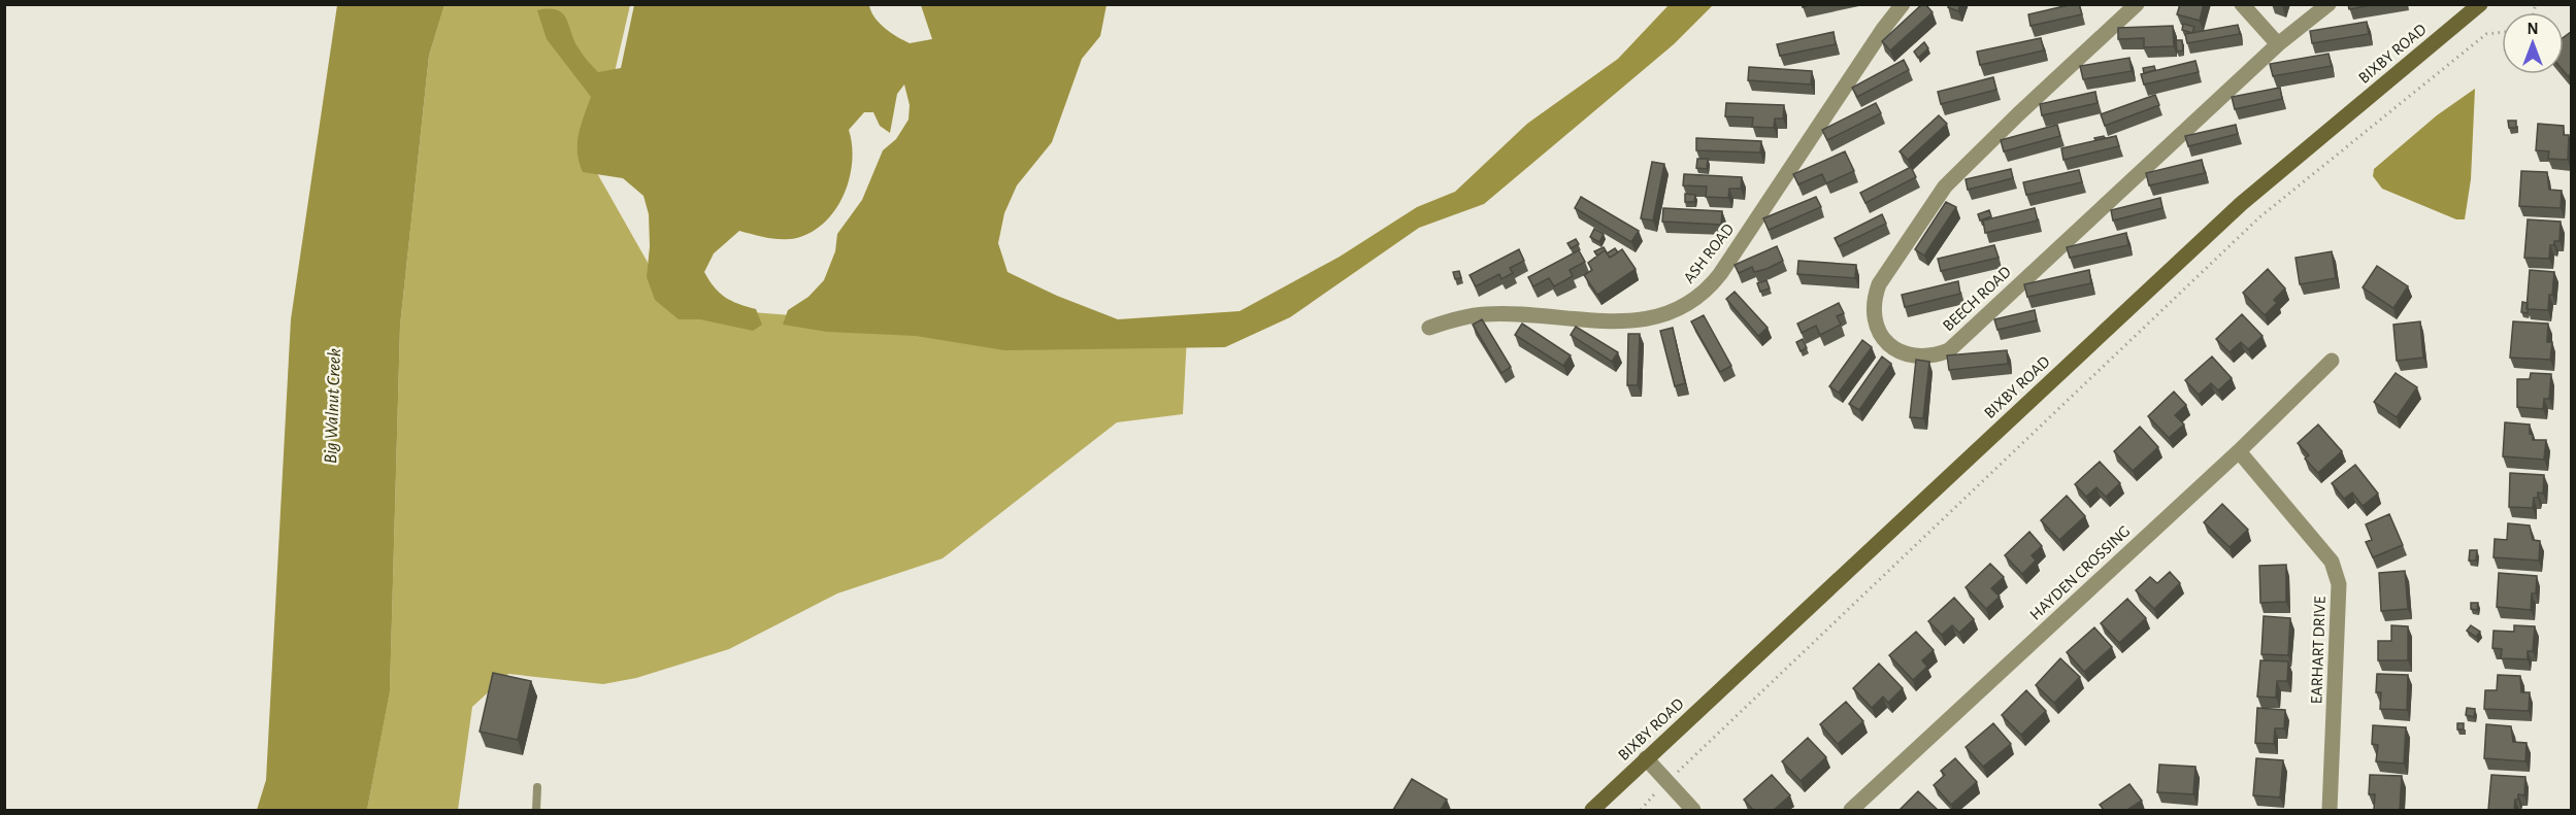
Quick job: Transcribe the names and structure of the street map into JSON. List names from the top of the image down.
{
  "streets": {
    "street": [
      "BIXBY ROAD",
      "ASH ROAD",
      "BEECH ROAD",
      "HAYDEN CROSSING",
      "EARHART DRIVE"
    ]
  },
  "crossings": [
    ["HAYDEN CROSSING", "EARHART DRIVE"]
  ],
  "water": ["Big Walnut Creek"],
  "north": "top"
}
